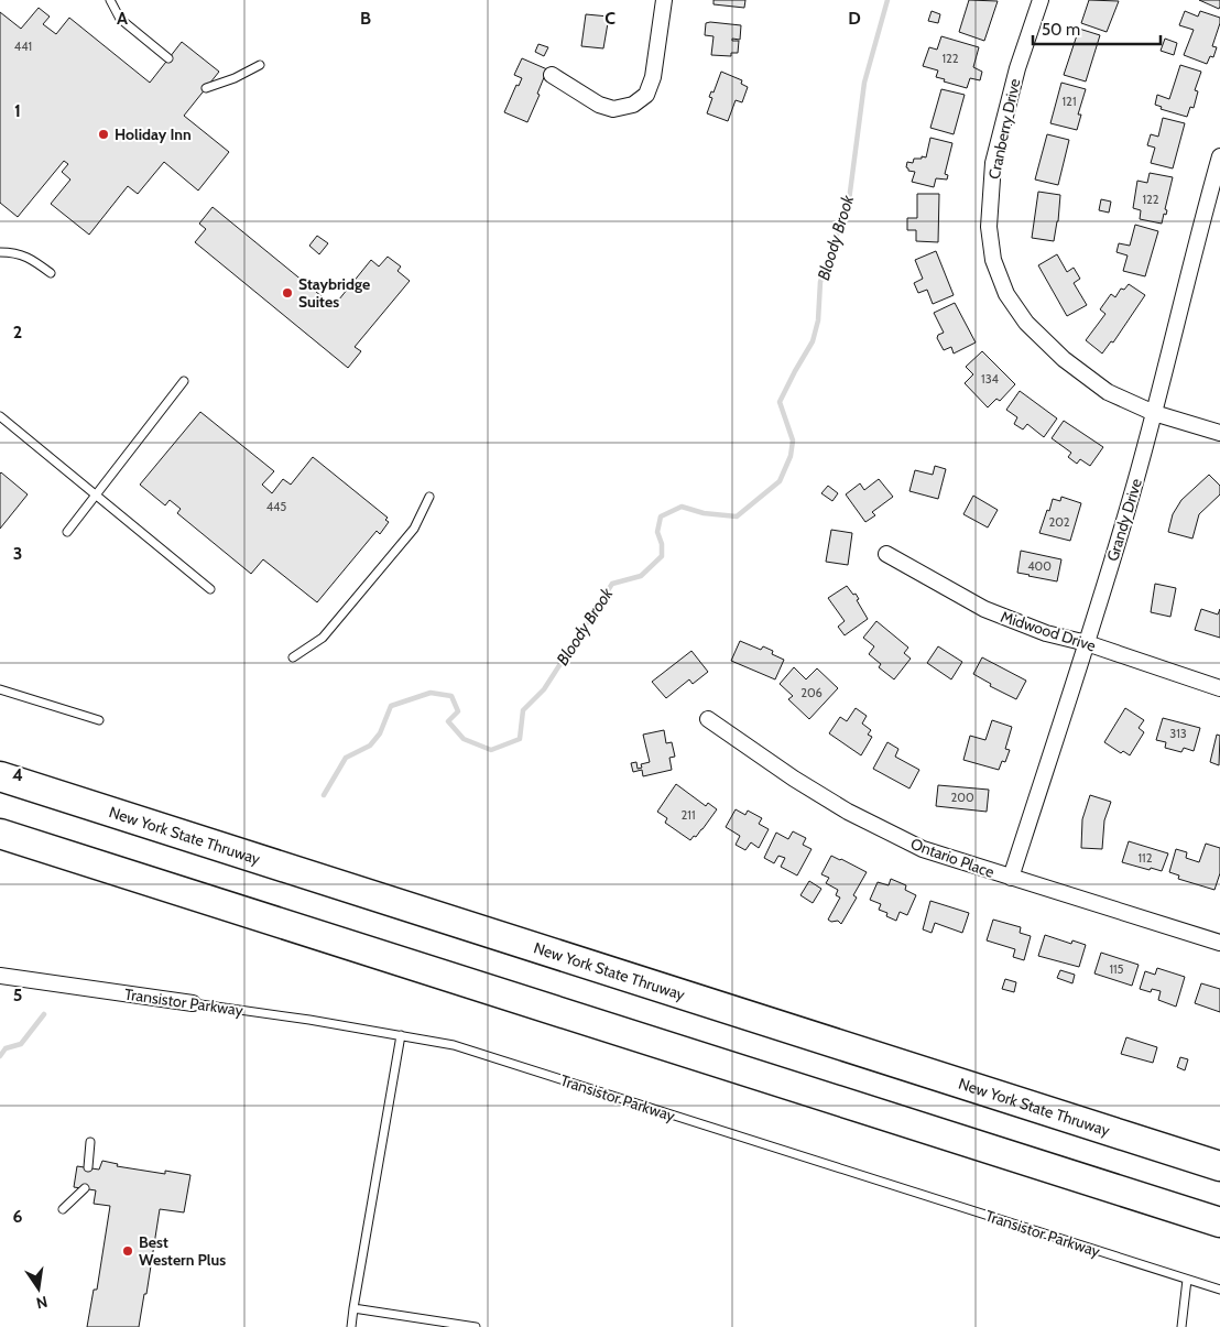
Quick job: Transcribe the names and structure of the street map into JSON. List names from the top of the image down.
{
  "streets": {
    "highway": ["New York State Thruway"],
    "street": [
      "Cranberry Drive",
      "Grandy Drive",
      "Midwood Drive",
      "Ontario Place",
      "Transistor Parkway"
    ]
  },
  "crossings": [
    ["Cranberry Drive", "Grandy Drive"],
    ["Grandy Drive", "Midwood Drive"],
    ["Grandy Drive", "Ontario Place"]
  ],
  "water": ["Bloody Brook"],
  "places": ["Holiday Inn", "Staybridge Suites", "Best Western Plus"],
  "house_numbers": [
    "441",
    "122",
    "121",
    "122",
    "134",
    "445",
    "202",
    "400",
    "206",
    "313",
    "200",
    "211",
    "112",
    "115"
  ],
  "scale_bar": "50 m",
  "north": "bottom",
  "grid": {
    "columns": [
      "A",
      "B",
      "C",
      "D"
    ],
    "rows": [
      "1",
      "2",
      "3",
      "4",
      "5",
      "6"
    ]
  }
}
